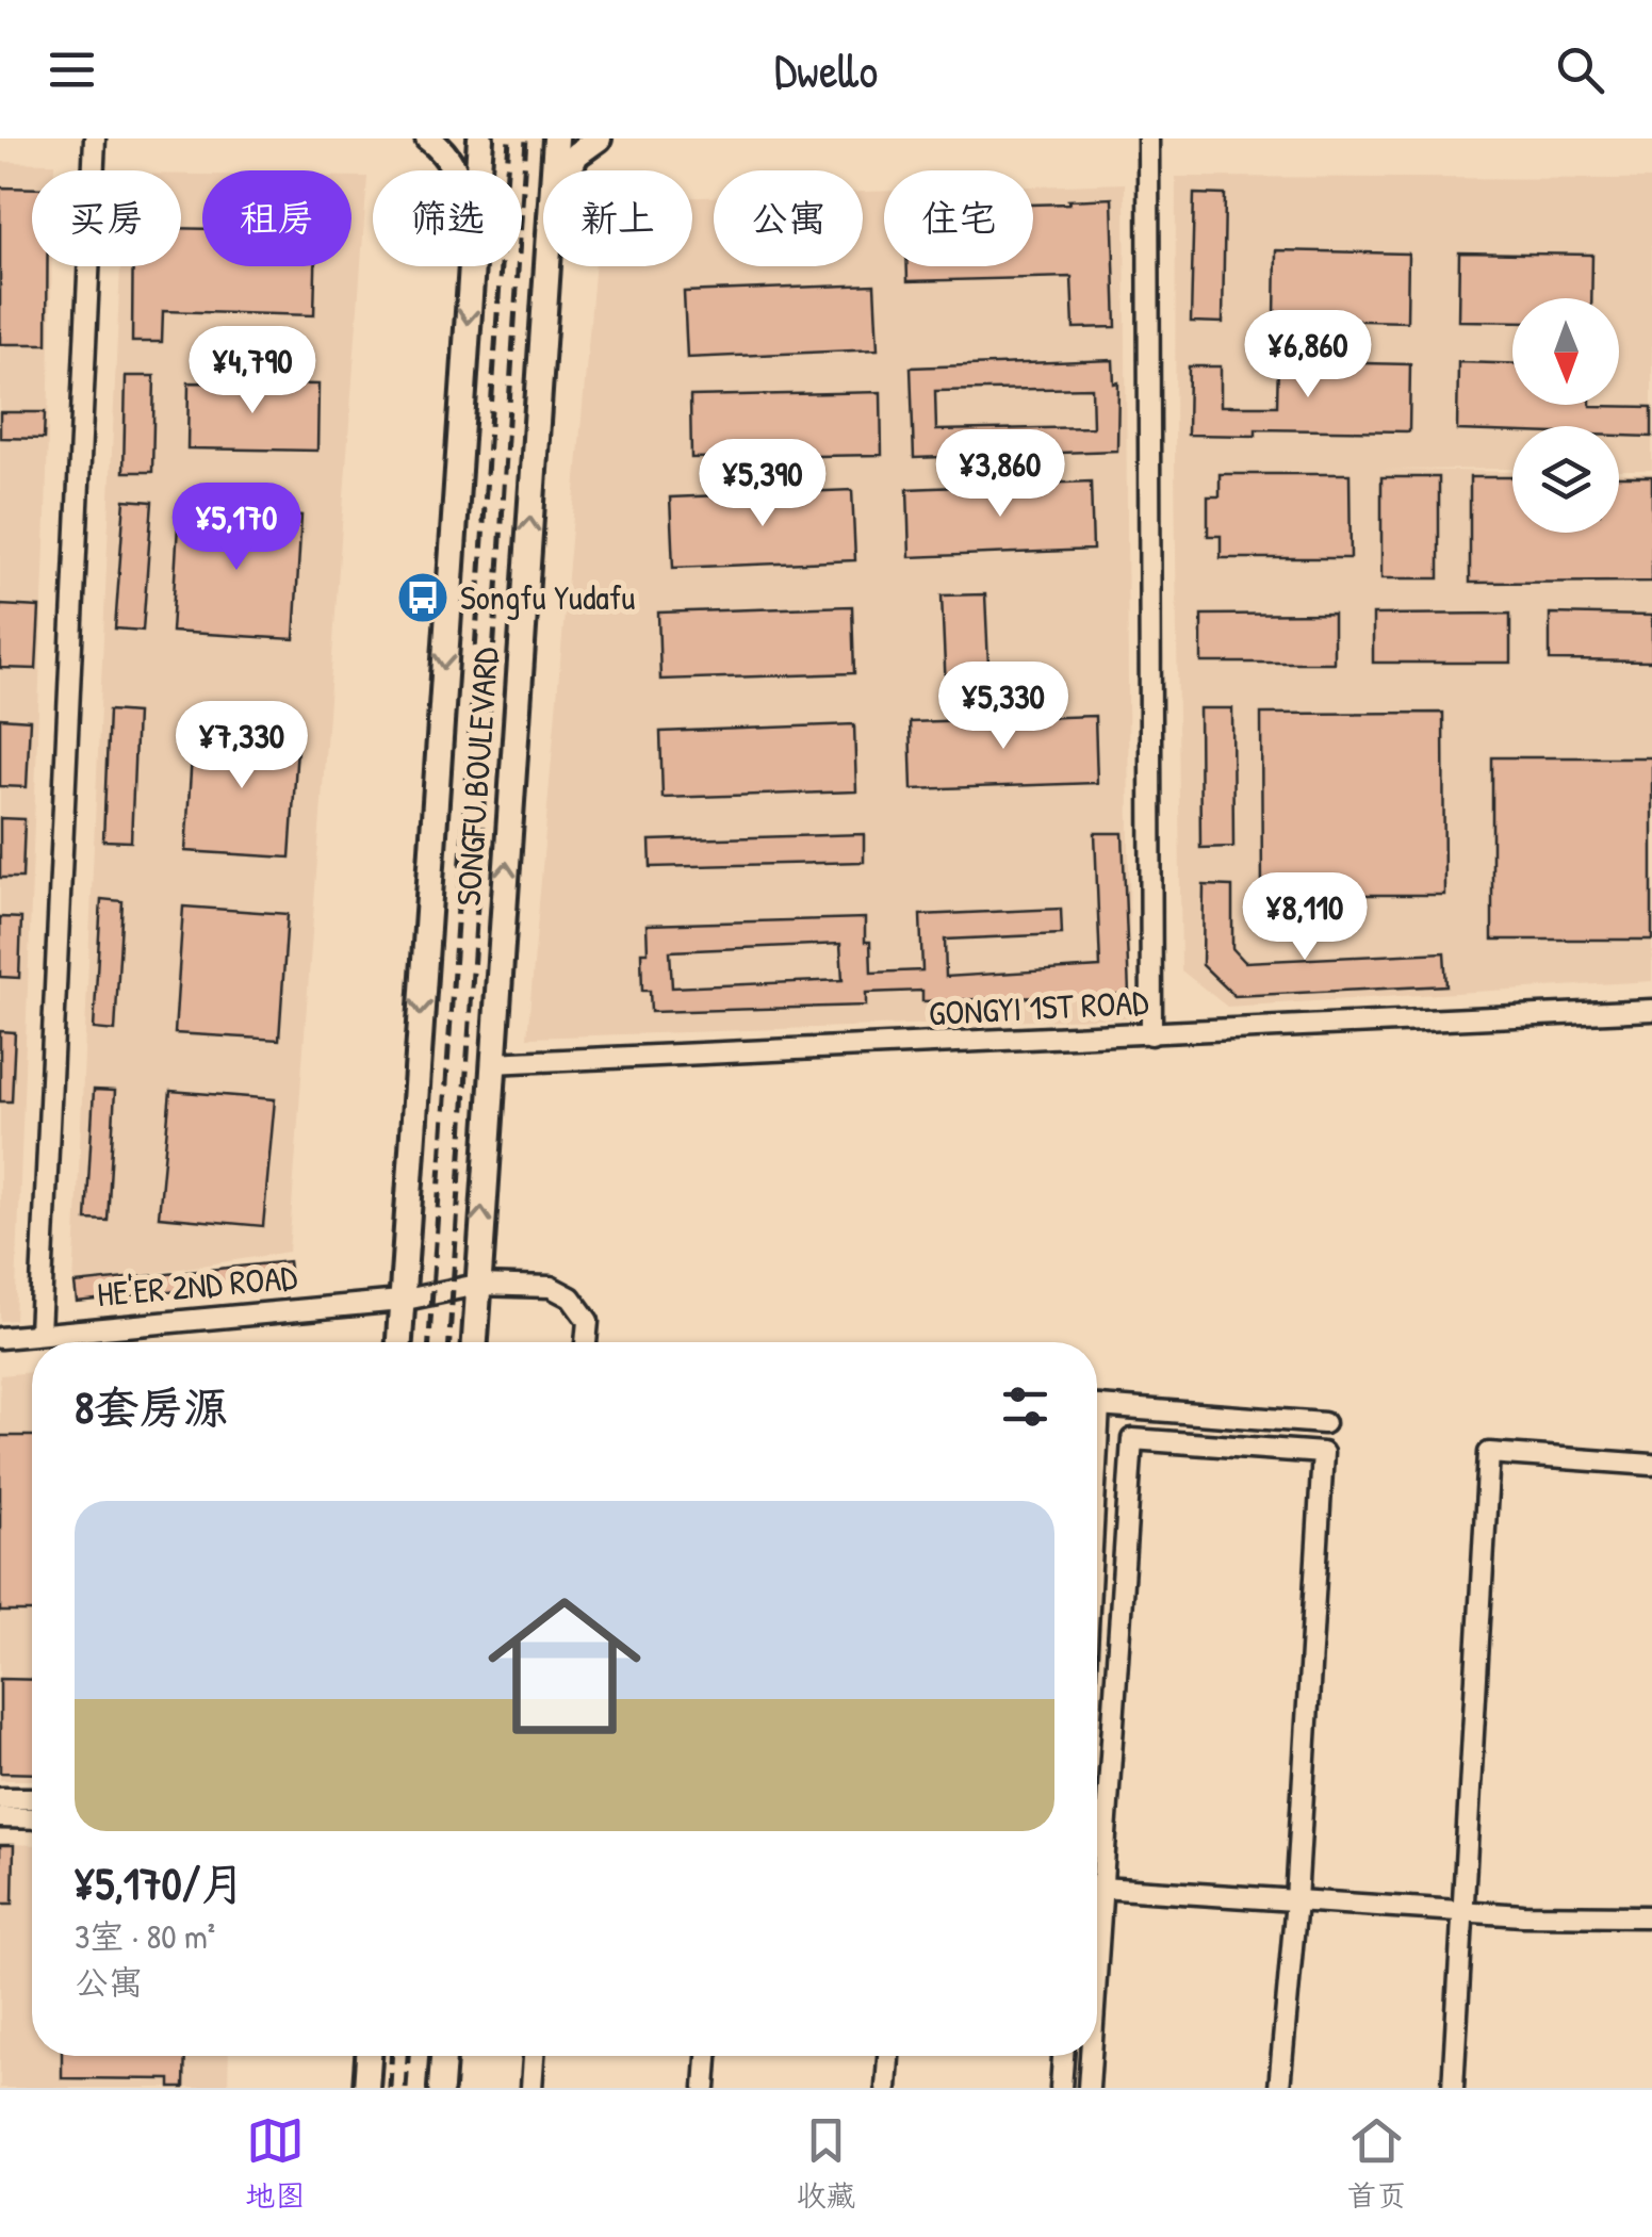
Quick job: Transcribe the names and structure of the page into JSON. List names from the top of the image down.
{
  "streets": {
    "main road": ["SONGFU BOULEVARD"],
    "street": ["GONGYI 1ST ROAD", "HE'ER 2ND ROAD"]
  },
  "crossings": [
    ["SONGFU BOULEVARD", "GONGYI 1ST ROAD"],
    ["SONGFU BOULEVARD", "HE'ER 2ND ROAD"]
  ],
  "places": {
    "bus stop": ["Songfu Yudafu"]
  },
  "north": "bottom",
  "page": {
    "header": "Dwello",
    "chip": [
      "买房",
      "租房",
      "筛选",
      "新上",
      "公寓",
      "住宅"
    ],
    "price": [
      "¥6,860",
      "¥4,790",
      "¥3,860",
      "¥5,390",
      "¥5,170",
      "¥5,330",
      "¥7,330",
      "¥8,110"
    ],
    "heading": "8套房源",
    "list": [
      {
        "name": "¥5,170/月",
        "note": "3室 · 80 m² · 公寓"
      }
    ],
    "tabs": ["地图", "收藏", "首页"]
  }
}
